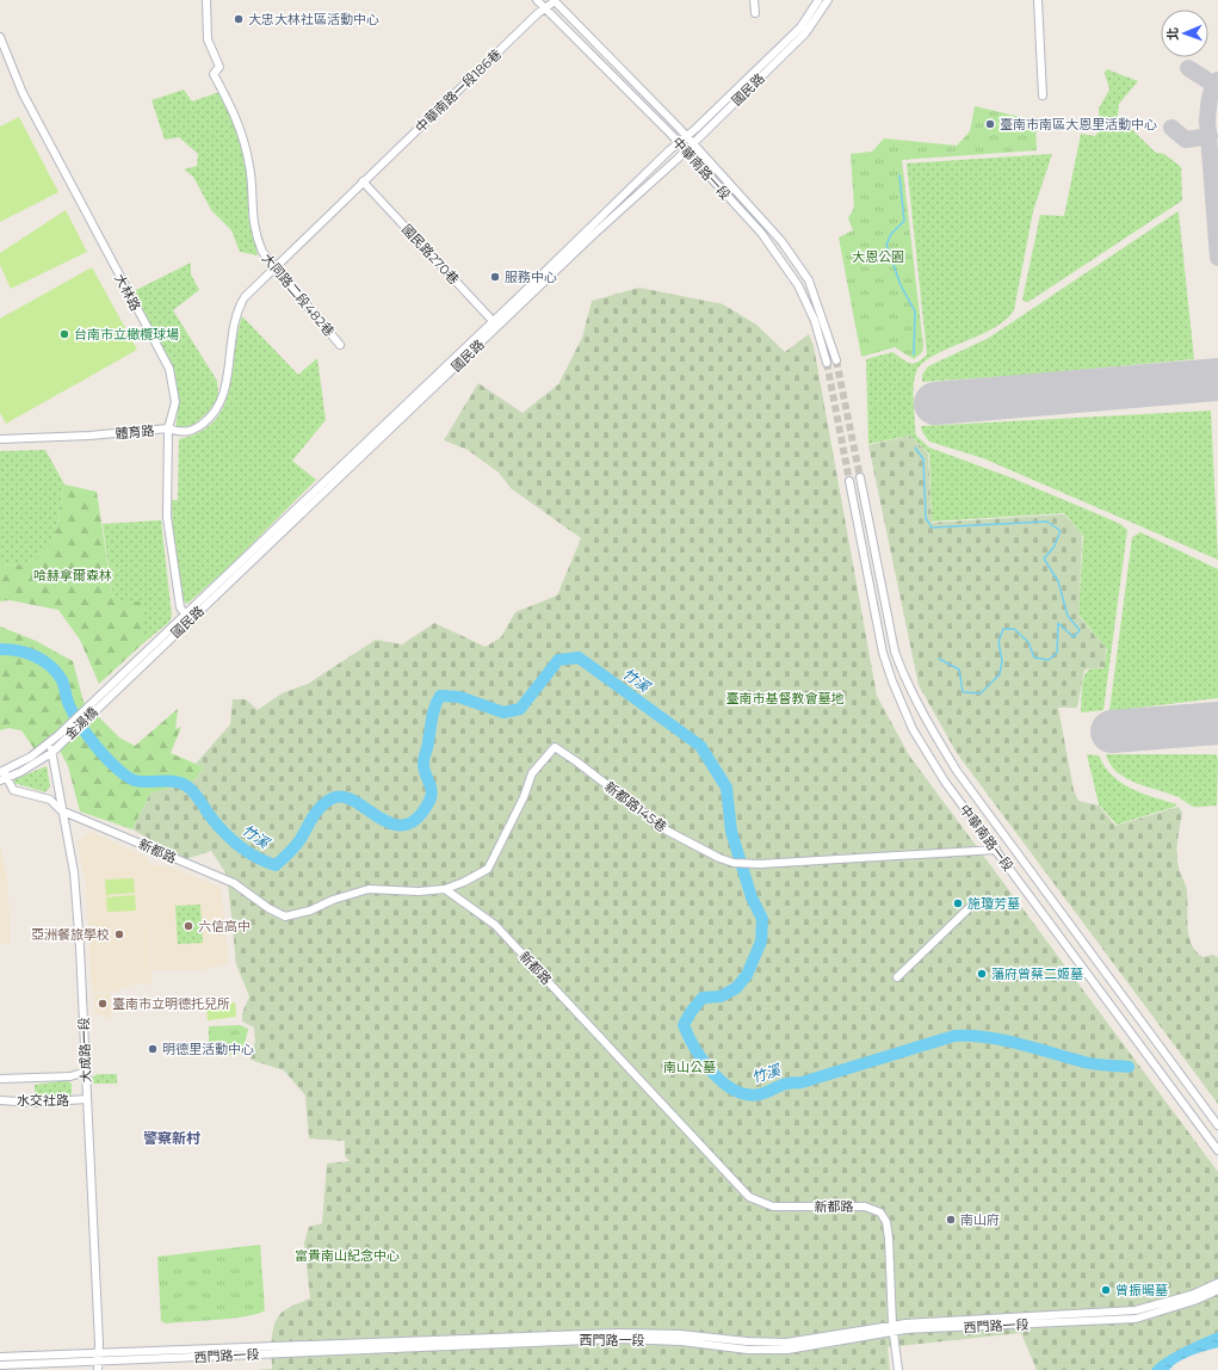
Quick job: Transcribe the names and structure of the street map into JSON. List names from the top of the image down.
{
  "streets": {
    "street": [
      "國民路",
      "中華南路一段186巷",
      "中華南路一段",
      "國民路270巷",
      "大林路",
      "大同路二段482巷",
      "體育路",
      "金湯橋",
      "新都路145巷",
      "新都路",
      "大成路一段",
      "水交社路",
      "西門路一段"
    ]
  },
  "crossings": [
    ["國民路", "中華南路一段"],
    ["國民路", "國民路270巷"],
    ["國民路", "大林路"],
    ["國民路", "金湯橋"],
    ["中華南路一段186巷", "中華南路一段"],
    ["中華南路一段186巷", "國民路270巷"],
    ["中華南路一段186巷", "大同路二段482巷"],
    ["中華南路一段186巷", "體育路"],
    ["中華南路一段", "新都路145巷"],
    ["大林路", "體育路"],
    ["大同路二段482巷", "體育路"],
    ["新都路145巷", "新都路"],
    ["新都路", "大成路一段"],
    ["新都路", "西門路一段"],
    ["大成路一段", "水交社路"],
    ["大成路一段", "西門路一段"]
  ],
  "districts": ["警察新村"],
  "water": ["竹溪"],
  "parks": [
    "大恩公園",
    "哈赫拿爾森林",
    "臺南市基督教會墓地",
    "南山公墓",
    "富貴南山紀念中心"
  ],
  "places": [
    "大忠大林社區活動中心",
    "臺南市南區大恩里活動中心",
    "服務中心",
    "台南市立橄欖球場",
    "施瓊芳墓",
    "六信高中",
    "亞洲餐旅學校",
    "藩府曾蔡二姬墓",
    "臺南市立明德托兒所",
    "明德里活動中心",
    "南山府",
    "曾振暘墓"
  ],
  "north": "left"
}
